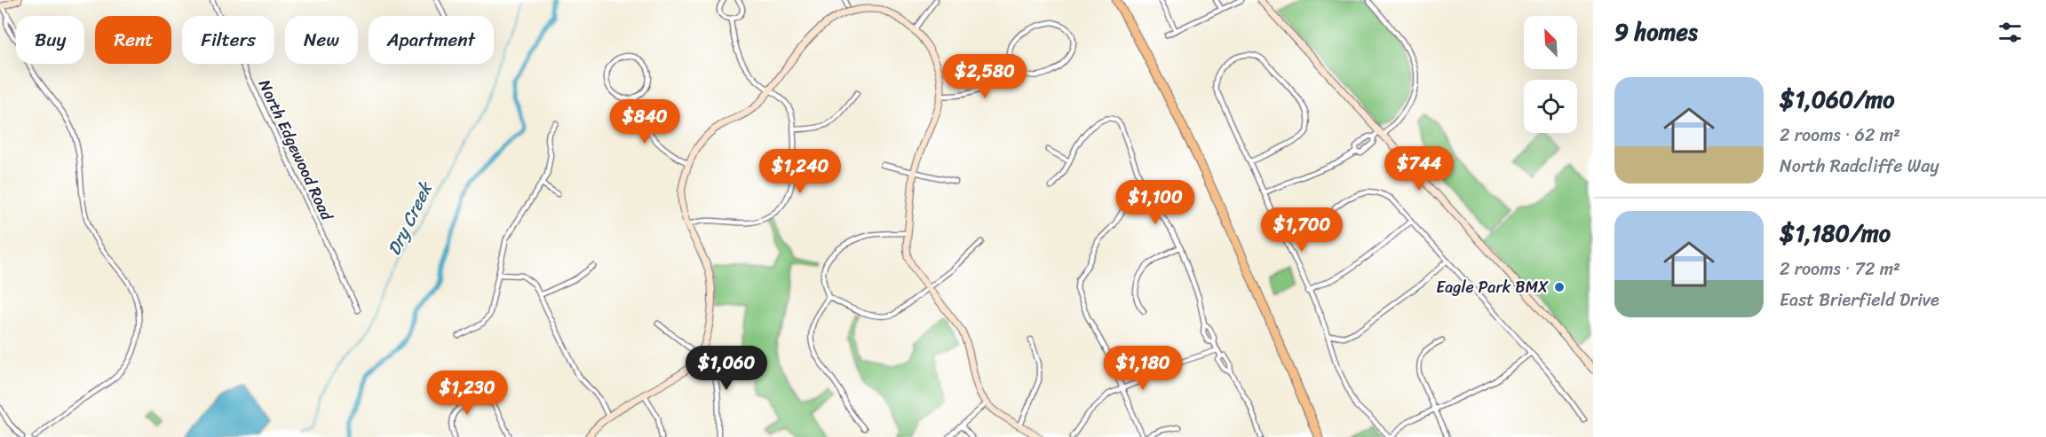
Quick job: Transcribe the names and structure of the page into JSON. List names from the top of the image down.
{
  "streets": {
    "street": ["North Edgewood Road"]
  },
  "water": ["Dry Creek"],
  "places": ["Eagle Park BMX"],
  "north": "top left",
  "page": {
    "heading": "9 homes",
    "chip": [
      "Buy",
      "Rent",
      "Filters",
      "New",
      "Apartment"
    ],
    "price": [
      "$2,580",
      "$840",
      "$744",
      "$1,240",
      "$1,100",
      "$1,700",
      "$1,060",
      "$1,180",
      "$1,230"
    ],
    "list": [
      {
        "name": "$1,060/mo",
        "note": "2 rooms · 62 m² · North Radcliffe Way"
      },
      {
        "name": "$1,180/mo",
        "note": "2 rooms · 72 m² · East Brierfield Drive"
      }
    ]
  }
}
